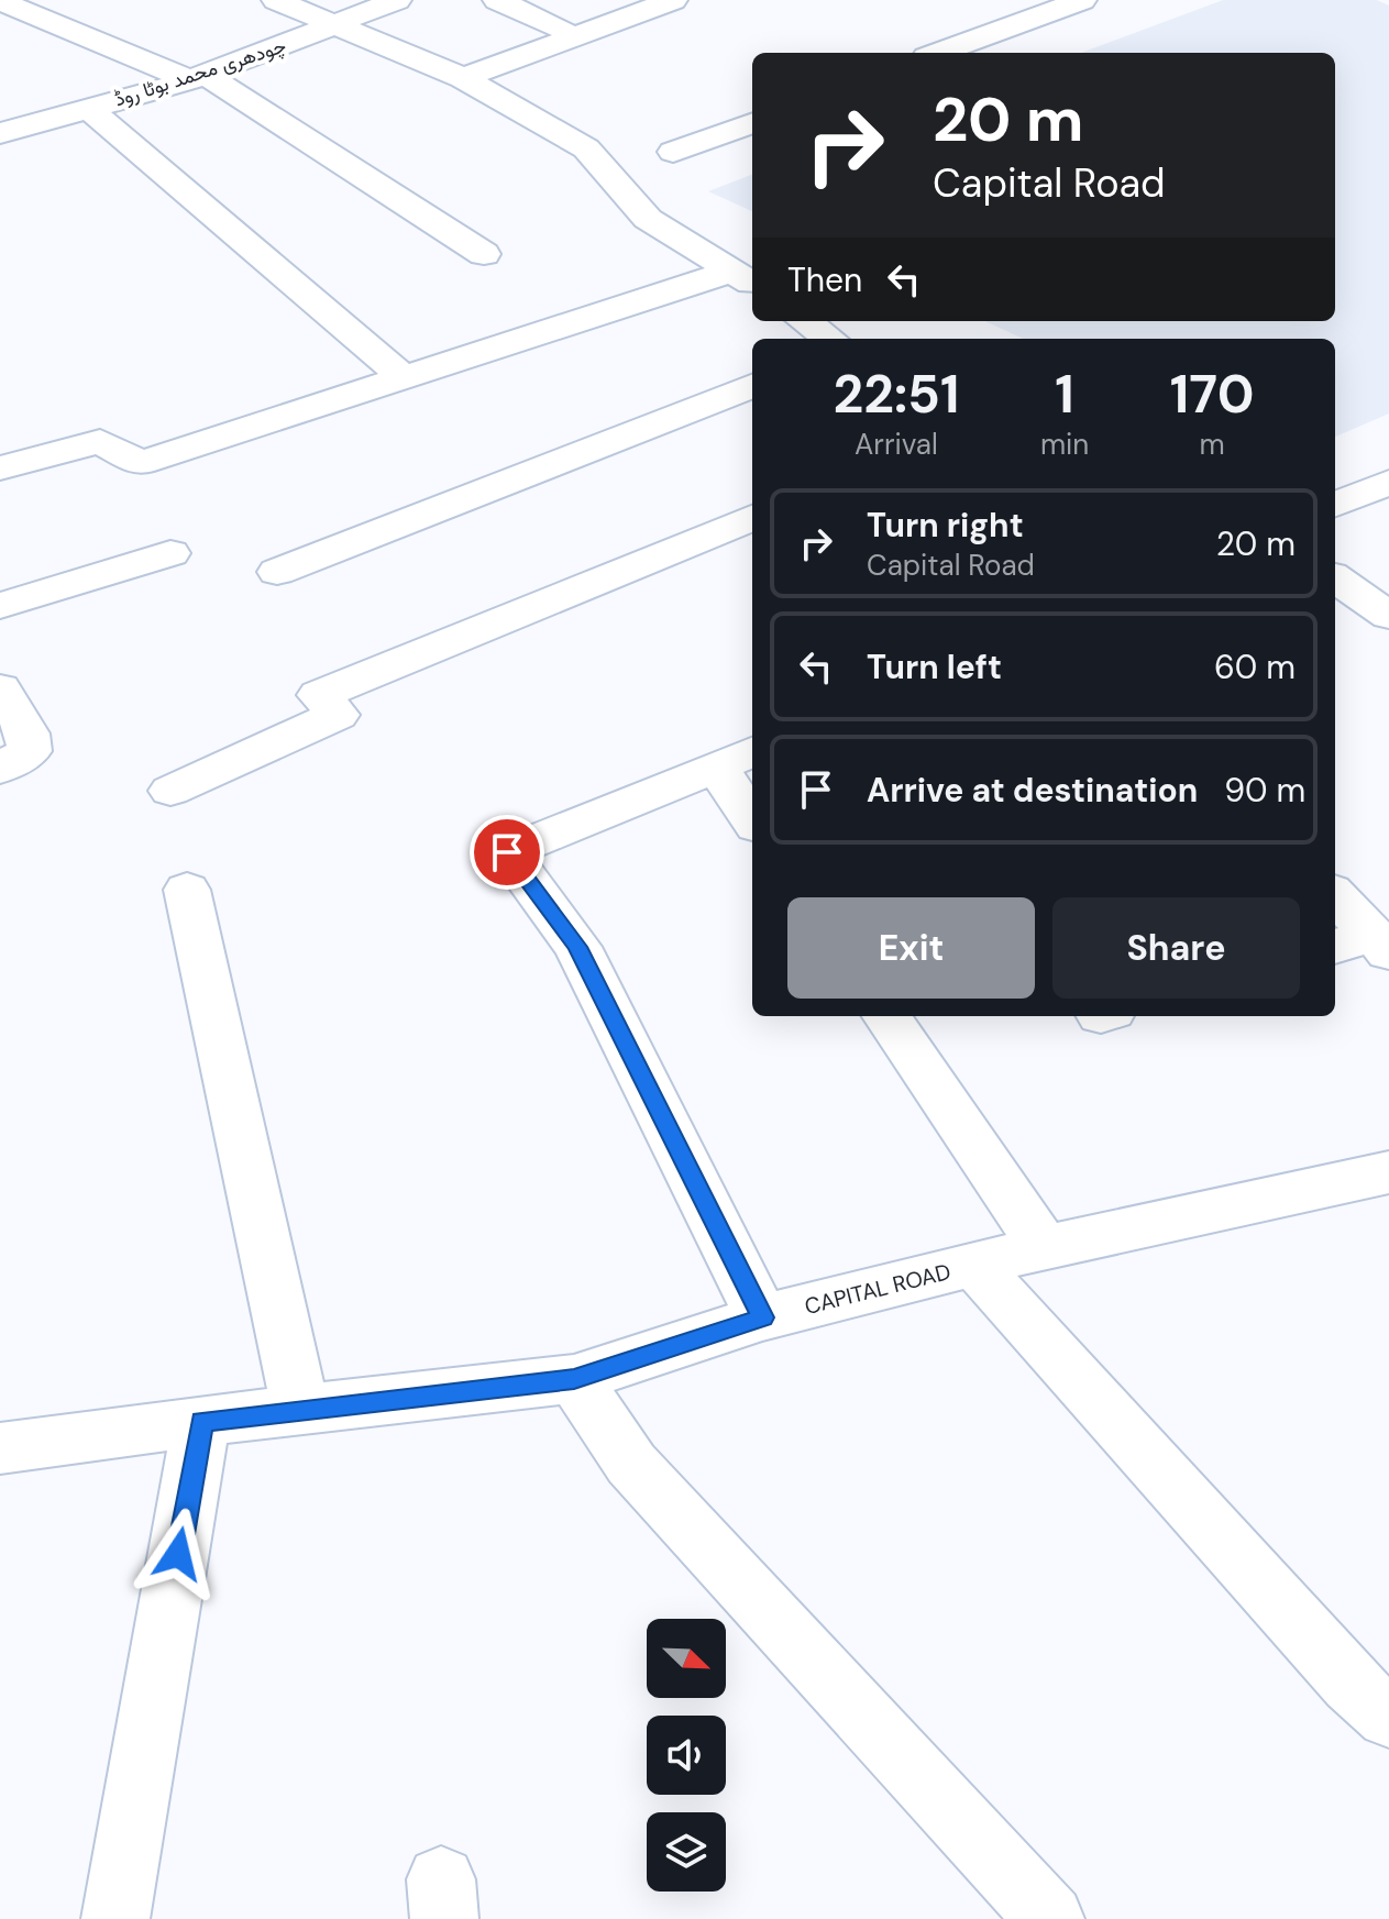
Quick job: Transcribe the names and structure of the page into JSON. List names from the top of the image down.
{
  "streets": {
    "street": ["چودھری محمد بوٹا روڈ", "CAPITAL ROAD"]
  },
  "north": "bottom right",
  "page": {
    "turn": ["20 m", "Capital Road"],
    "then": "Then",
    "eta": [
      "22:51",
      "Arrival",
      "1",
      "min",
      "170",
      "m"
    ],
    "list": [
      {
        "name": "Turn right",
        "note": "Capital Road",
        "value": "20 m"
      },
      {
        "name": "Turn left",
        "value": "60 m"
      },
      {
        "name": "Arrive at destination",
        "value": "90 m"
      }
    ],
    "buttons": ["Exit", "Share"]
  }
}
